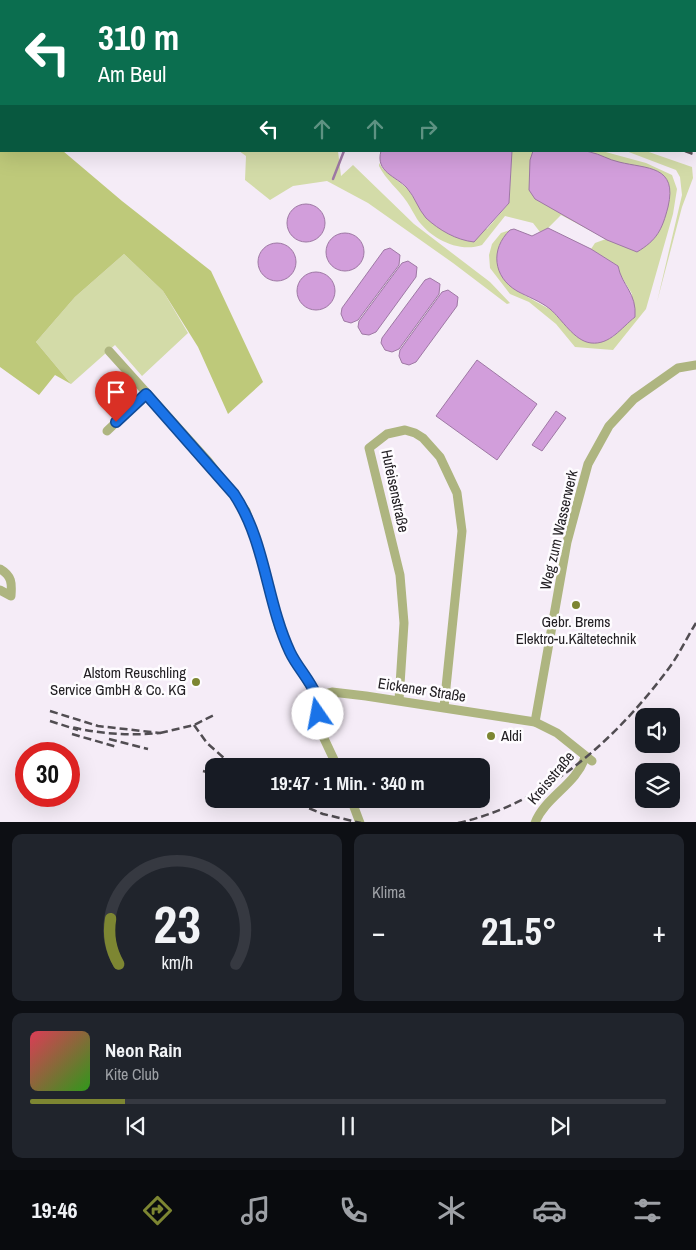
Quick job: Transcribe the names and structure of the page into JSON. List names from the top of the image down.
{
  "streets": {
    "street": [
      "Hufeisenstraße",
      "Weg zum Wasserwerk",
      "Eickener Straße",
      "Kreisstraße"
    ]
  },
  "crossings": [
    ["Hufeisenstraße", "Eickener Straße"],
    ["Weg zum Wasserwerk", "Eickener Straße"],
    ["Eickener Straße", "Kreisstraße"]
  ],
  "places": ["Gebr. Brems Elektro-u.Kältetechnik", "Alstom Reuschling Service GmbH & Co. KG", "Aldi"],
  "page": {
    "turn": ["310 m", "Am Beul"],
    "limit": "30",
    "trip": "19:47 · 1 Min. · 340 m",
    "tile": "Klima",
    "heat": ["−", "21.5°", "+"],
    "song": ["Neon Rain", "Kite Club"],
    "tabs": "19:46",
    "gauge": ["23", "km/h"]
  }
}
